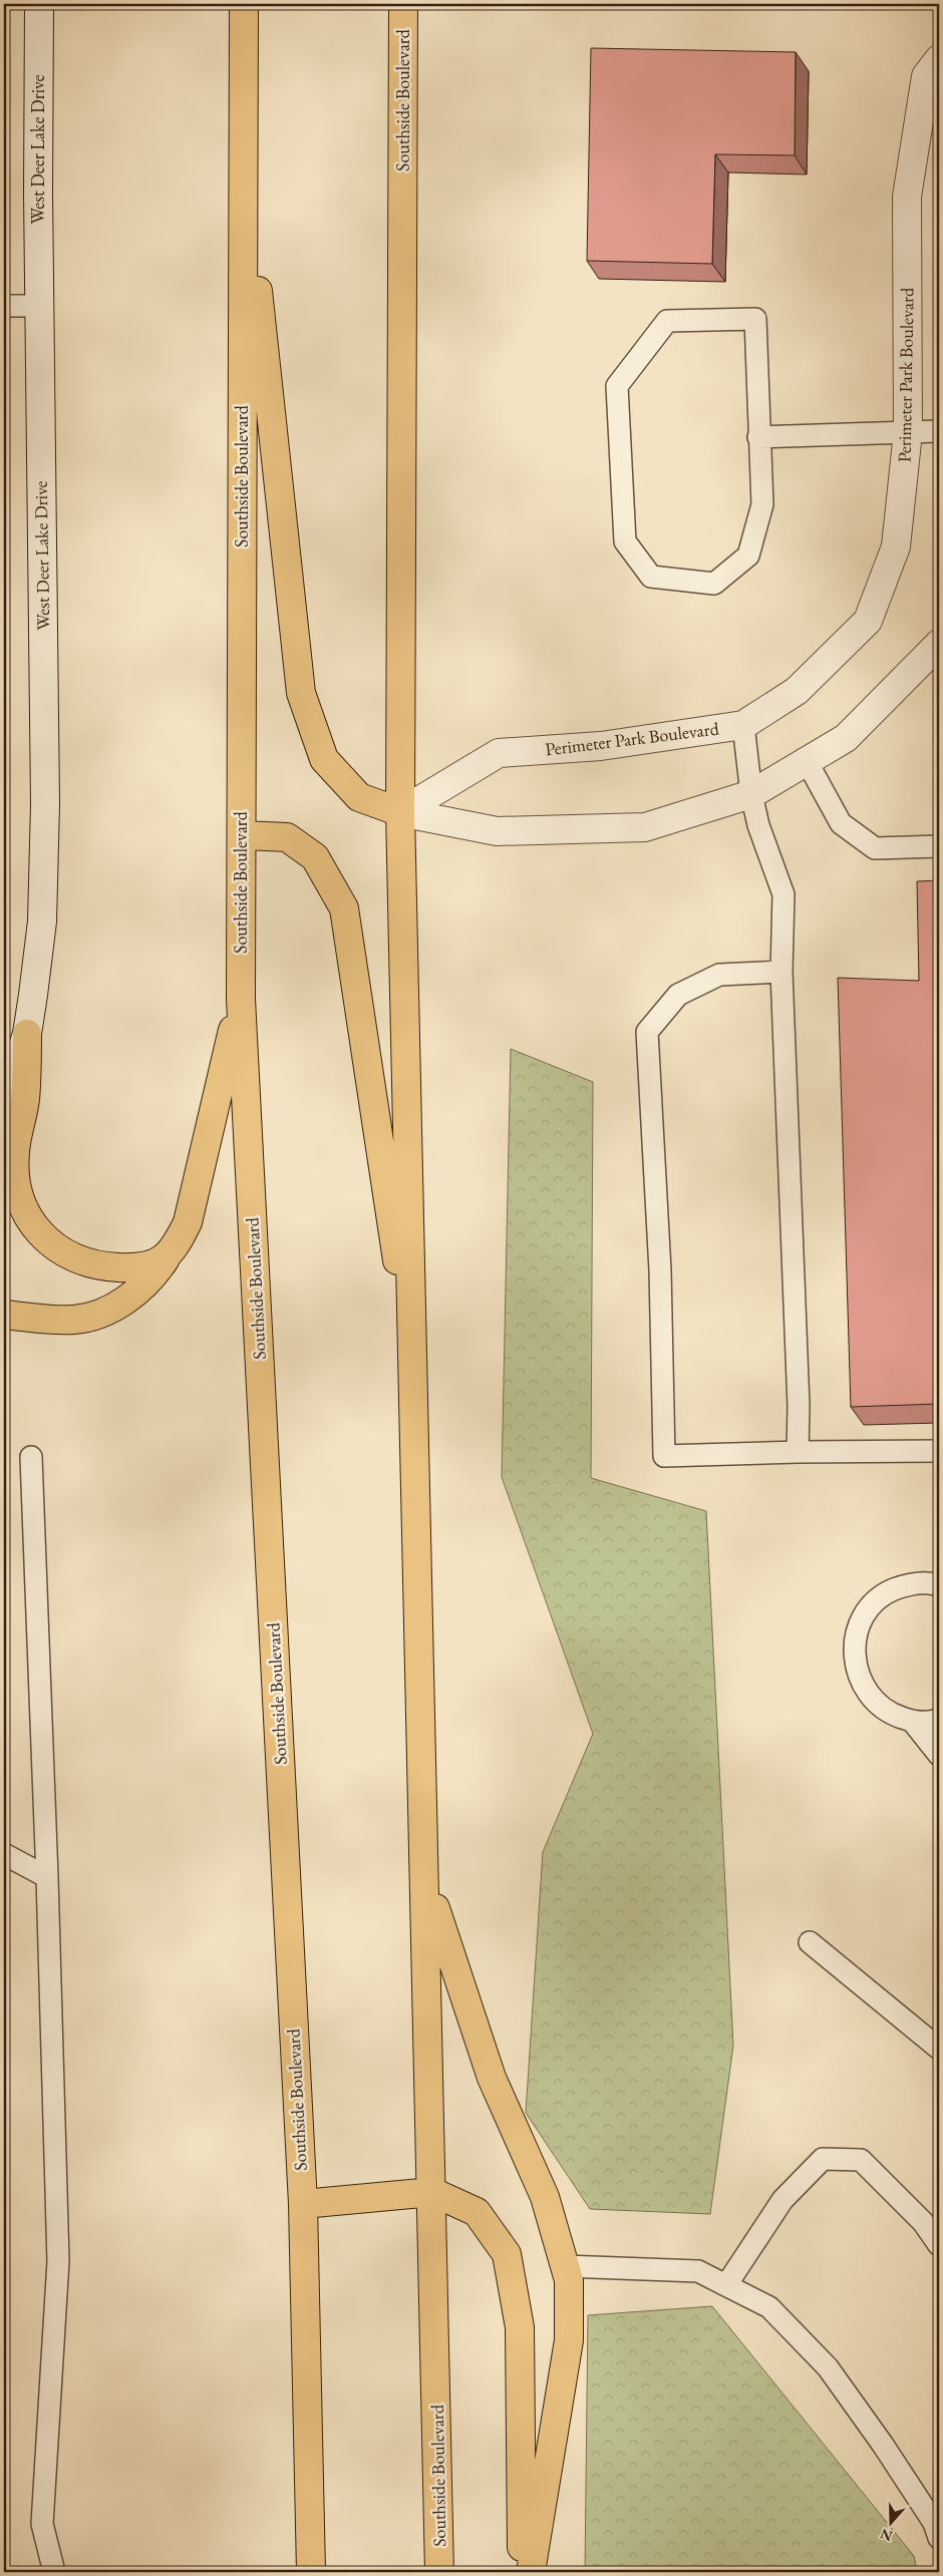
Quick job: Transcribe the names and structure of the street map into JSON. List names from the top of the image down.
{
  "streets": {
    "highway": ["Southside Boulevard"],
    "street": ["West Deer Lake Drive", "Perimeter Park Boulevard"]
  },
  "crossings": [
    ["Southside Boulevard", "Perimeter Park Boulevard"]
  ],
  "north": "bottom"
}
